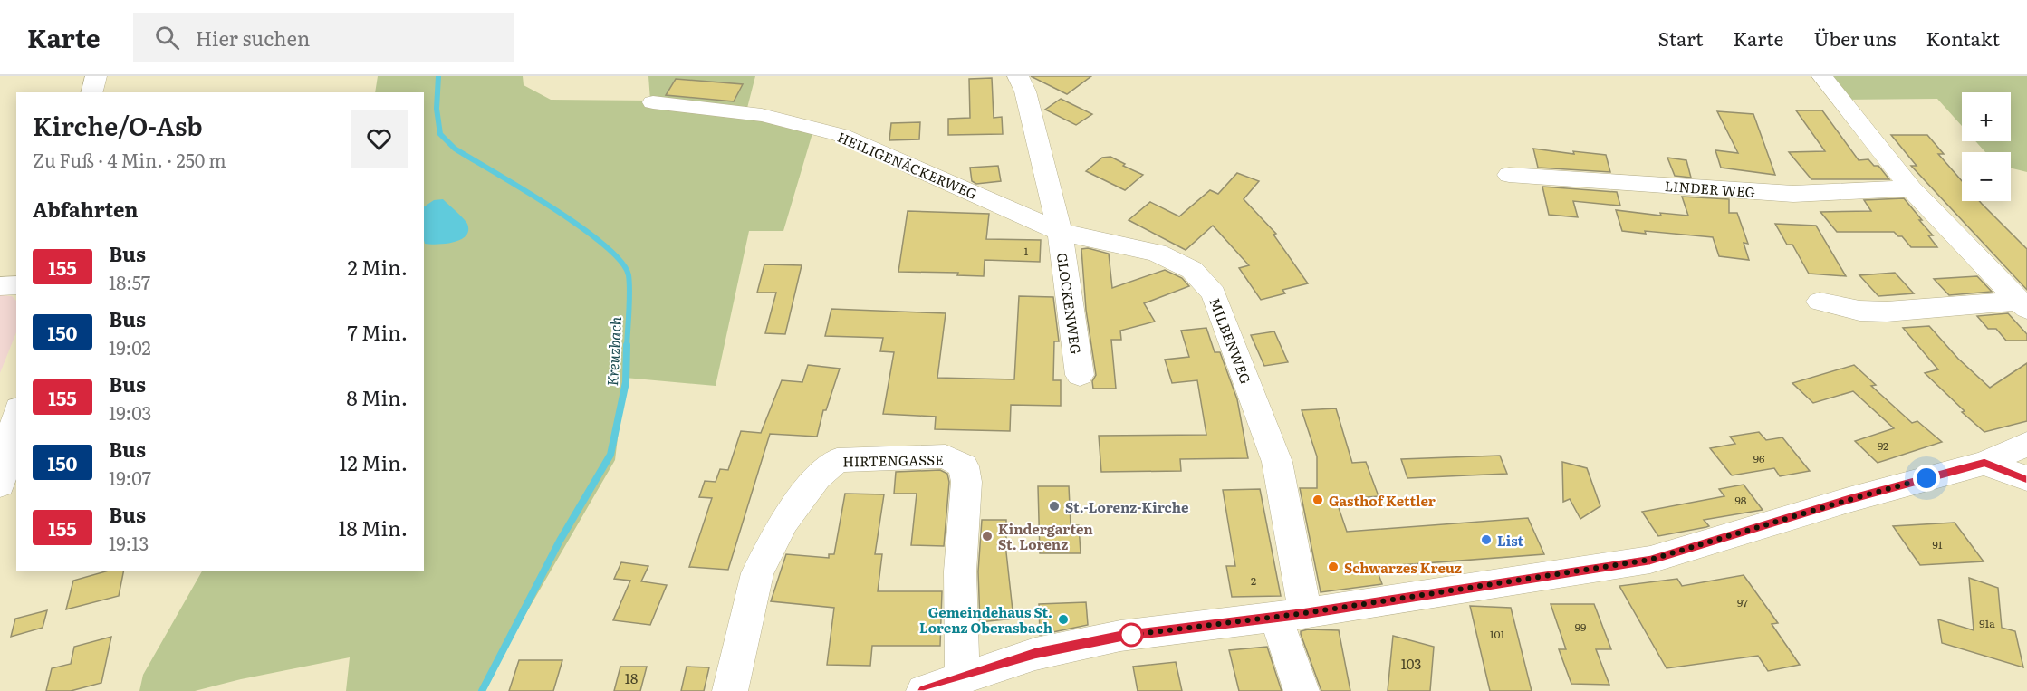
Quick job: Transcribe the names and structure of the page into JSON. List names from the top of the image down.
{
  "streets": {
    "street": [
      "HEILIGENÄCKERWEG",
      "LINDER WEG",
      "GLOCKENWEG",
      "MILBENWEG",
      "HIRTENGASSE"
    ]
  },
  "crossings": [
    ["HEILIGENÄCKERWEG", "GLOCKENWEG"],
    ["HEILIGENÄCKERWEG", "MILBENWEG"],
    ["GLOCKENWEG", "MILBENWEG"]
  ],
  "water": ["Kreuzbach"],
  "places": [
    "Gasthof Kettler",
    "St.-Lorenz-Kirche",
    "Kindergarten St. Lorenz",
    "List",
    "Schwarzes Kreuz",
    "Gemeindehaus St. Lorenz Oberasbach"
  ],
  "lines": ["bus line 155"],
  "house_numbers": [
    "1",
    "92",
    "96",
    "98",
    "91",
    "2",
    "97",
    "91a",
    "99",
    "101",
    "103",
    "18"
  ],
  "page": {
    "header": "Karte",
    "search": "Hier suchen",
    "nav": [
      "Start",
      "Karte",
      "Über uns",
      "Kontakt"
    ],
    "map_buttons": ["+", "−"],
    "heading": [
      ["Kirche/O-Asb", "Zu Fuß · 4 Min. · 250 m"],
      "Abfahrten"
    ],
    "list": [
      {
        "mark": "155",
        "name": "Bus",
        "note": "18:57",
        "value": "2 Min."
      },
      {
        "mark": "150",
        "name": "Bus",
        "note": "19:02",
        "value": "7 Min."
      },
      {
        "mark": "155",
        "name": "Bus",
        "note": "19:03",
        "value": "8 Min."
      },
      {
        "mark": "150",
        "name": "Bus",
        "note": "19:07",
        "value": "12 Min."
      },
      {
        "mark": "155",
        "name": "Bus",
        "note": "19:13",
        "value": "18 Min."
      }
    ]
  }
}
